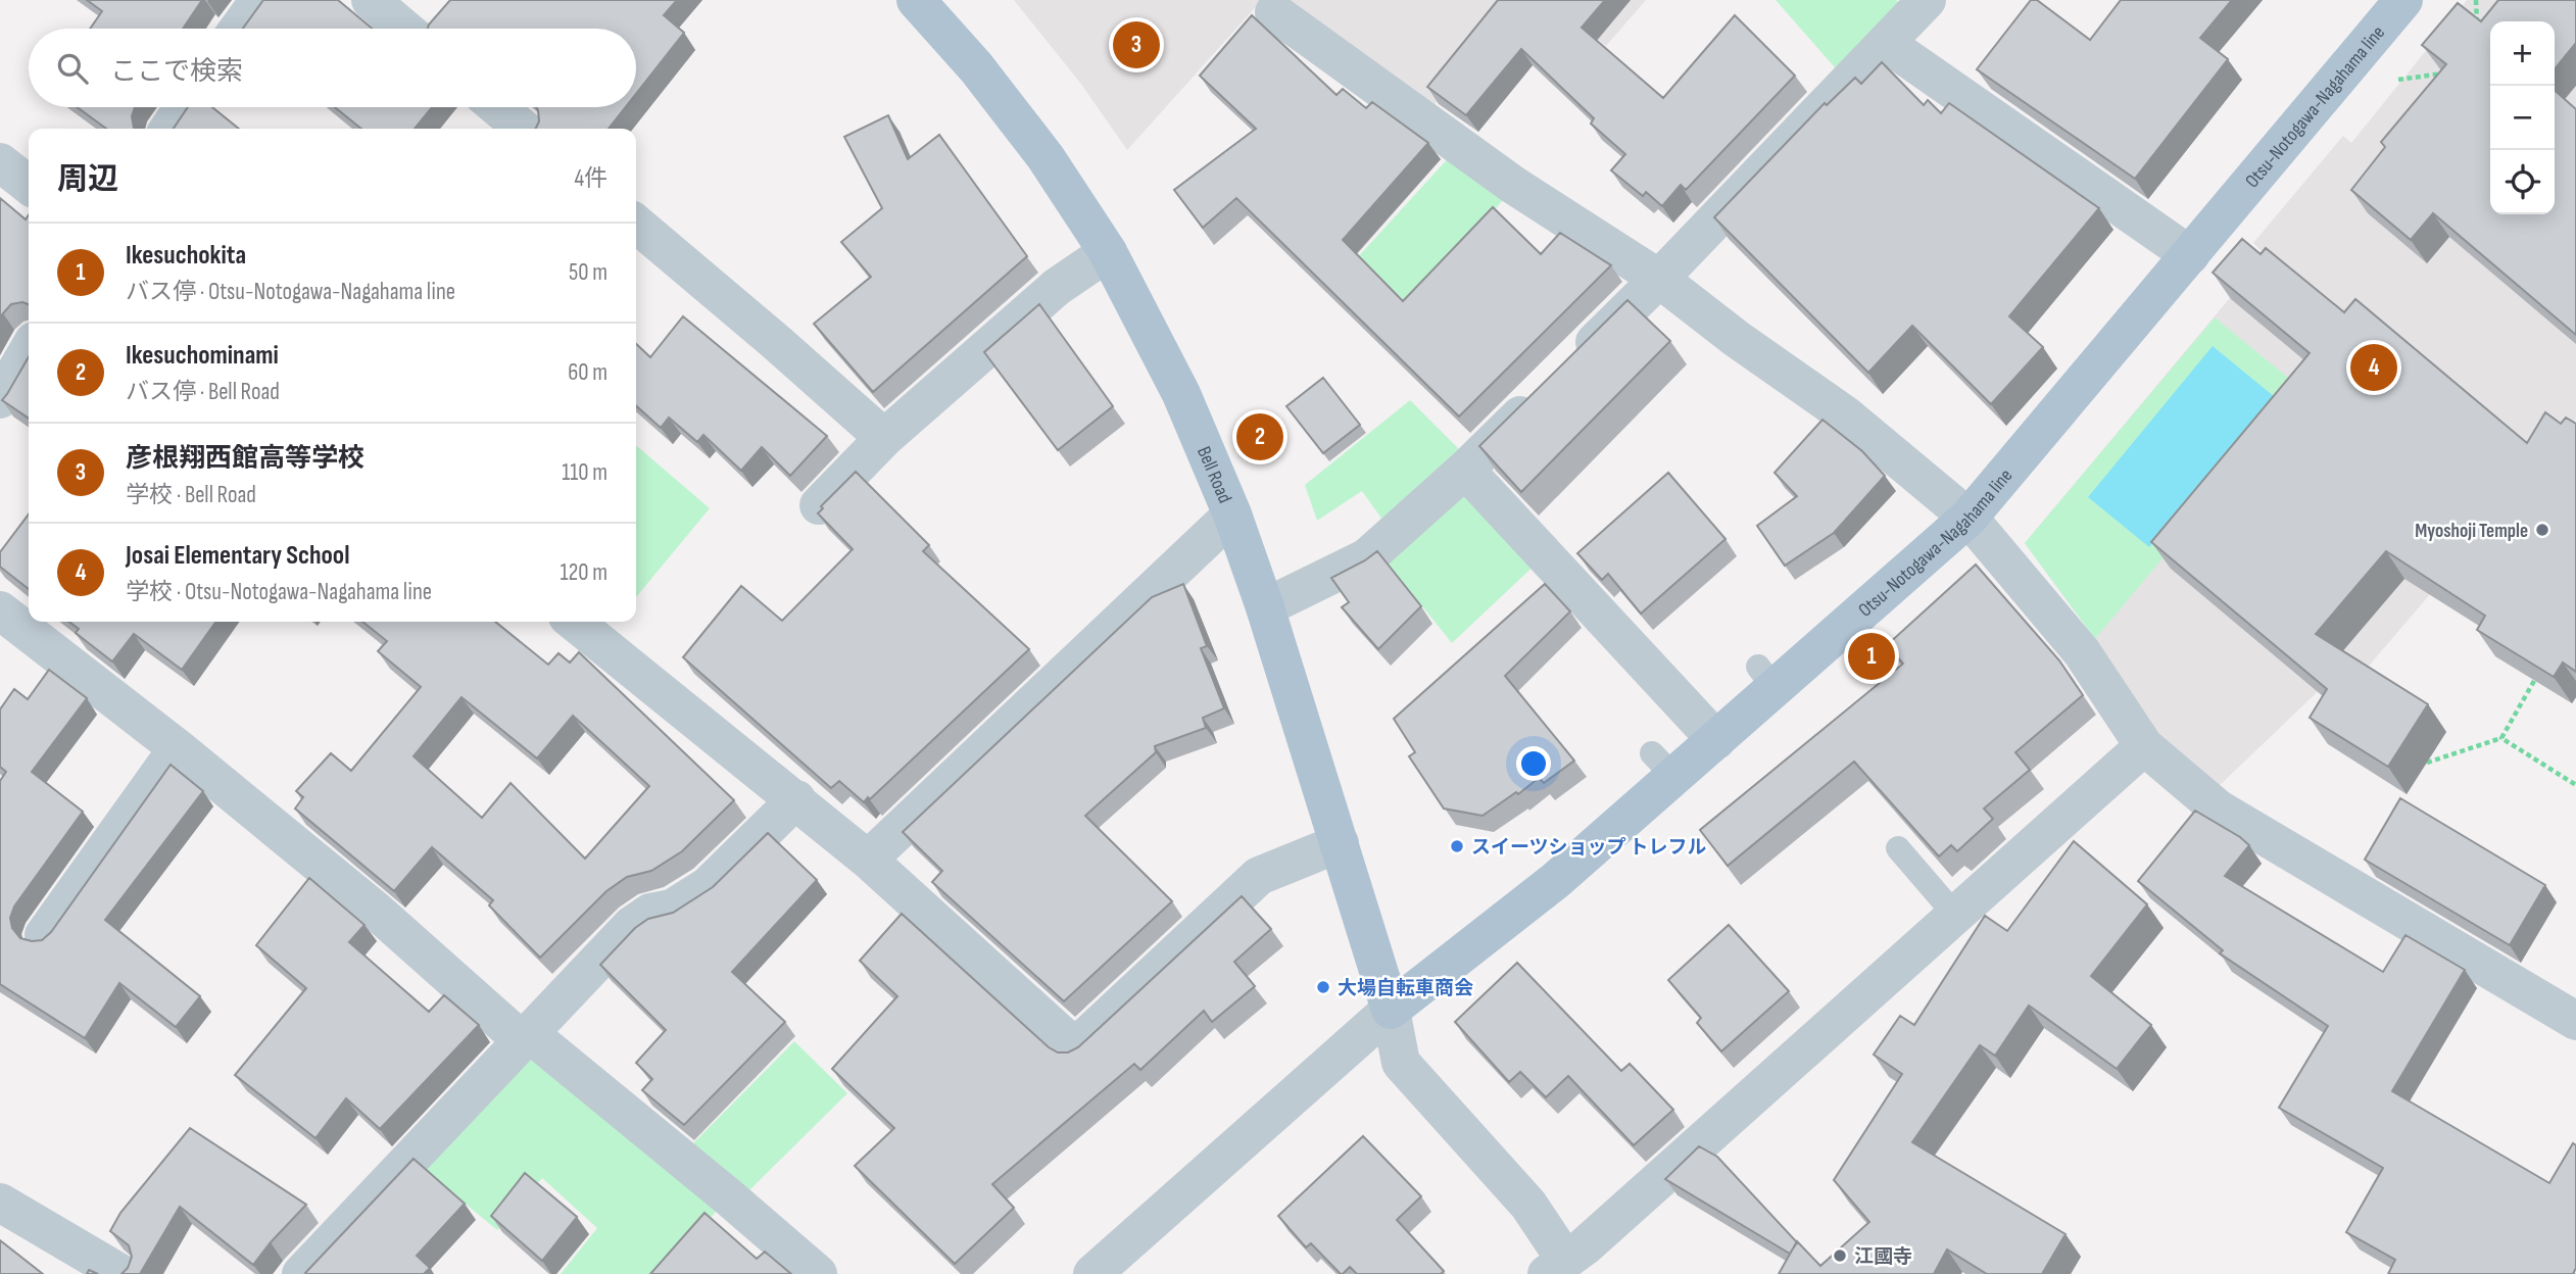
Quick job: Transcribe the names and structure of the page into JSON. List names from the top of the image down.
{
  "streets": {
    "main road": ["Otsu-Notogawa-Nagahama line", "Bell Road"]
  },
  "crossings": [
    ["Otsu-Notogawa-Nagahama line", "Bell Road"]
  ],
  "places": [
    "Myoshoji Temple",
    "スイーツショップ トレフル",
    "大場自転車商会",
    "江國寺"
  ],
  "page": {
    "pins": [
      "3",
      "4",
      "2",
      "1"
    ],
    "map_buttons": ["+", "−"],
    "search": "ここで検索",
    "heading": ["周辺", "4件"],
    "list": [
      {
        "mark": "1",
        "name": "Ikesuchokita",
        "note": "バス停 · Otsu-Notogawa-Nagahama line",
        "value": "50 m"
      },
      {
        "mark": "2",
        "name": "Ikesuchominami",
        "note": "バス停 · Bell Road",
        "value": "60 m"
      },
      {
        "mark": "3",
        "name": "彦根翔西館高等学校",
        "note": "学校 · Bell Road",
        "value": "110 m"
      },
      {
        "mark": "4",
        "name": "Josai Elementary School",
        "note": "学校 · Otsu-Notogawa-Nagahama line",
        "value": "120 m"
      }
    ]
  }
}
